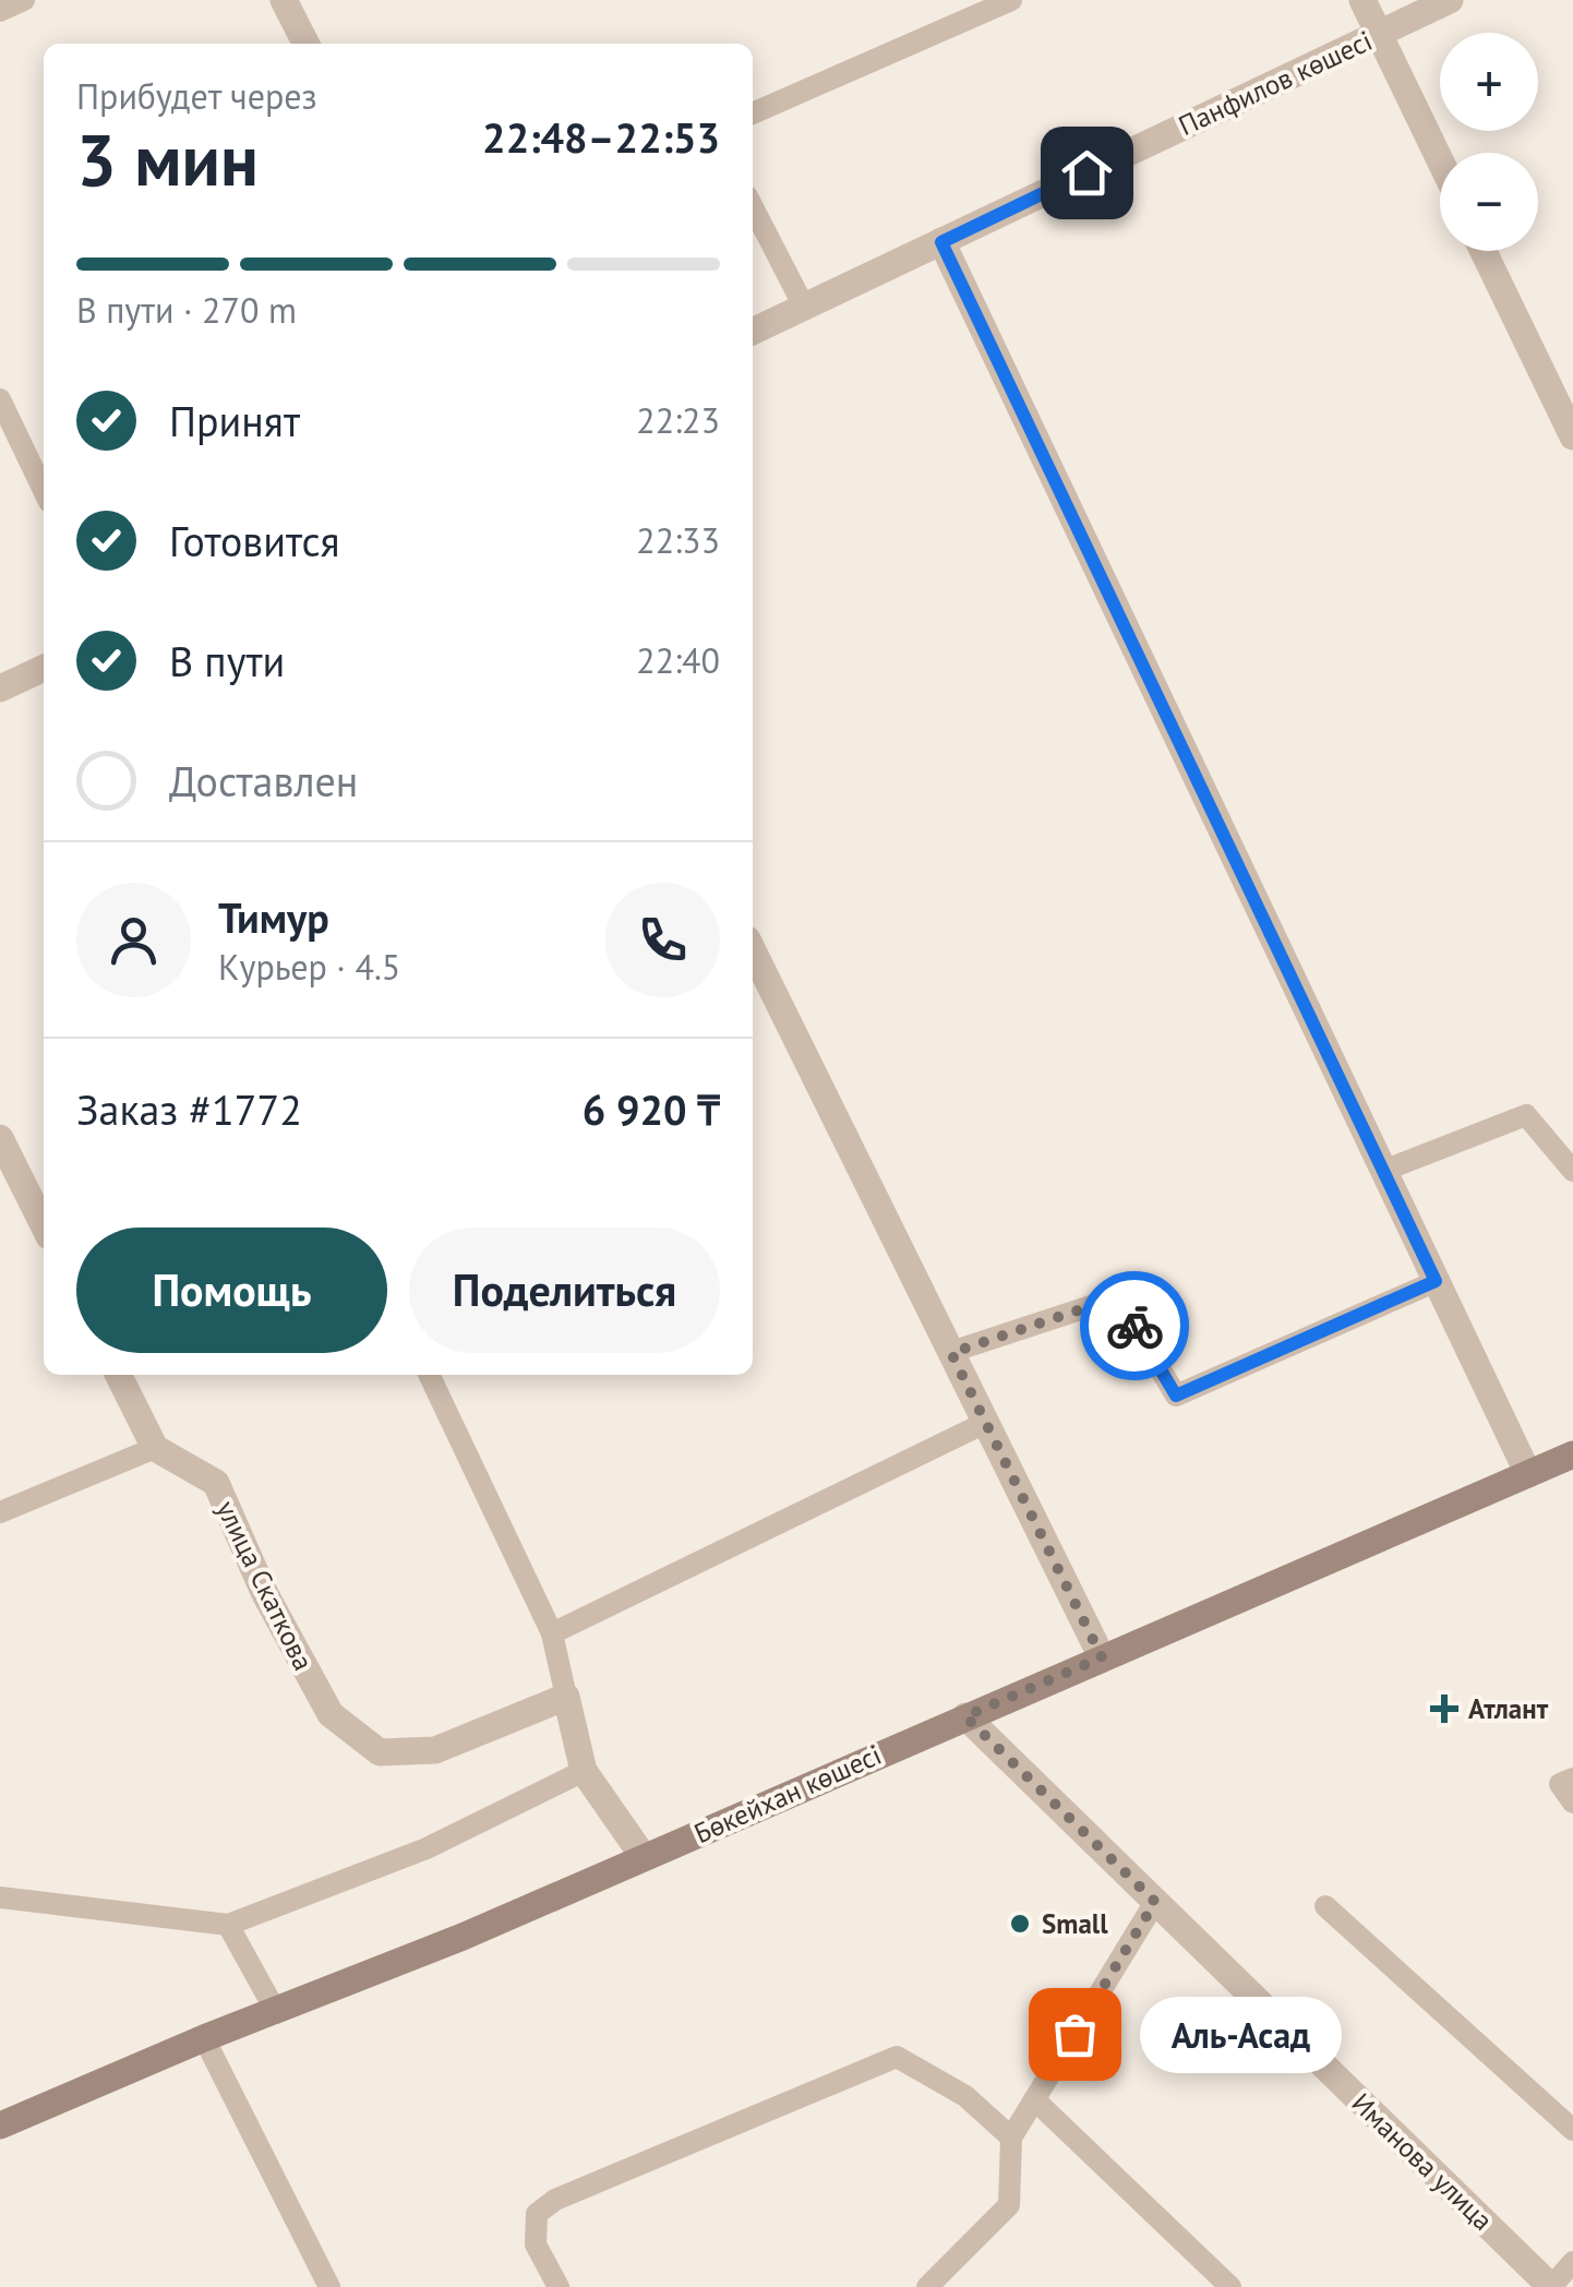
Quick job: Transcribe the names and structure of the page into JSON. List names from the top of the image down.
{
  "streets": {
    "street": [
      "Панфилов көшесі",
      "улица Скаткова",
      "Бөкейхан көшесі",
      "Иманова улица"
    ]
  },
  "crossings": [
    ["Бөкейхан көшесі", "Иманова улица"]
  ],
  "places": {
    "health": ["Атлант"],
    "other": ["Small", "Аль-Асад"]
  },
  "page": {
    "map_buttons": ["+", "−"],
    "heading": ["3 мин", "Прибудет через", "22:48–22:53"],
    "panel": [
      "Тимур",
      "Курьер · 4.5",
      "Заказ #1772",
      "6 920 ₸"
    ],
    "bar": "В пути · 270 m",
    "list": [
      ["Принят", "22:23"],
      ["Готовится", "22:33"],
      ["В пути", "22:40"],
      "Доставлен"
    ],
    "buttons": ["Помощь", "Поделиться"],
    "bubble": "Аль-Асад"
  }
}
